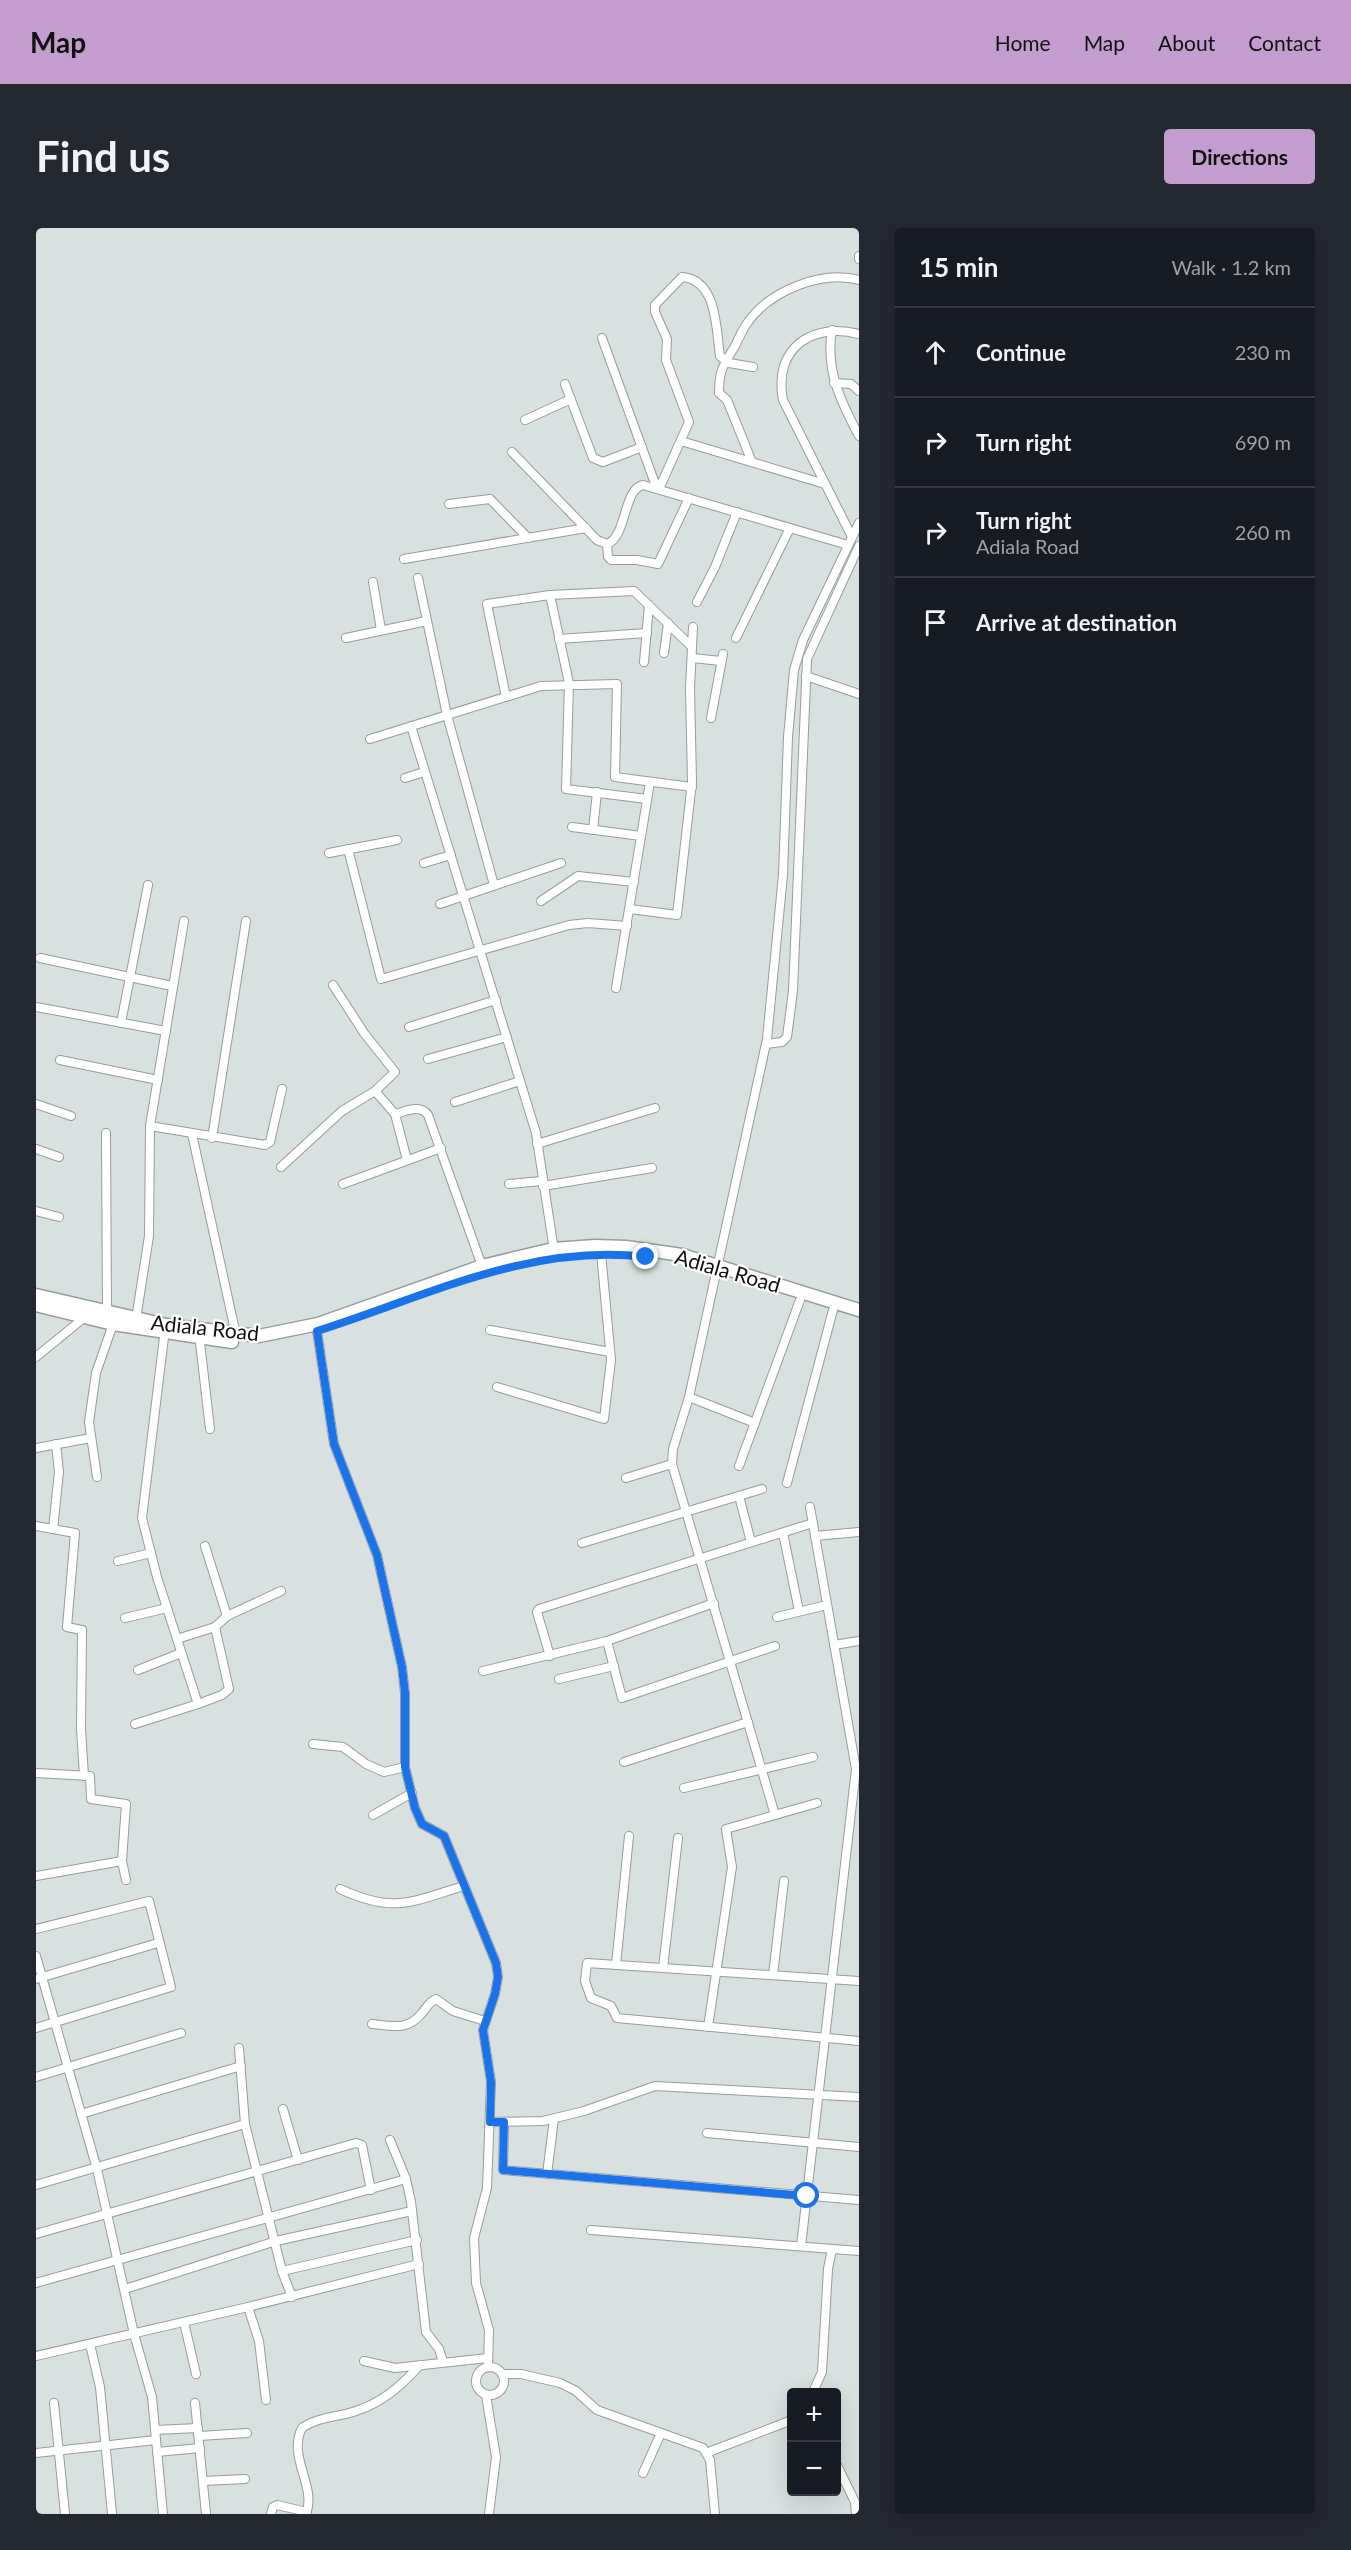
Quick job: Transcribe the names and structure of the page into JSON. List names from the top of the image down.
{
  "streets": {
    "main road": ["Adiala Road"]
  },
  "page": {
    "header": "Map",
    "nav": [
      "Home",
      "Map",
      "About",
      "Contact"
    ],
    "buttons": "Directions",
    "title": "Find us",
    "heading": ["15 min", "Walk · 1.2 km"],
    "list": [
      ["Continue", "230 m"],
      ["Turn right", "690 m"],
      ["Turn right", "Adiala Road", "260 m"],
      "Arrive at destination"
    ],
    "map_buttons": ["+", "−"]
  }
}
